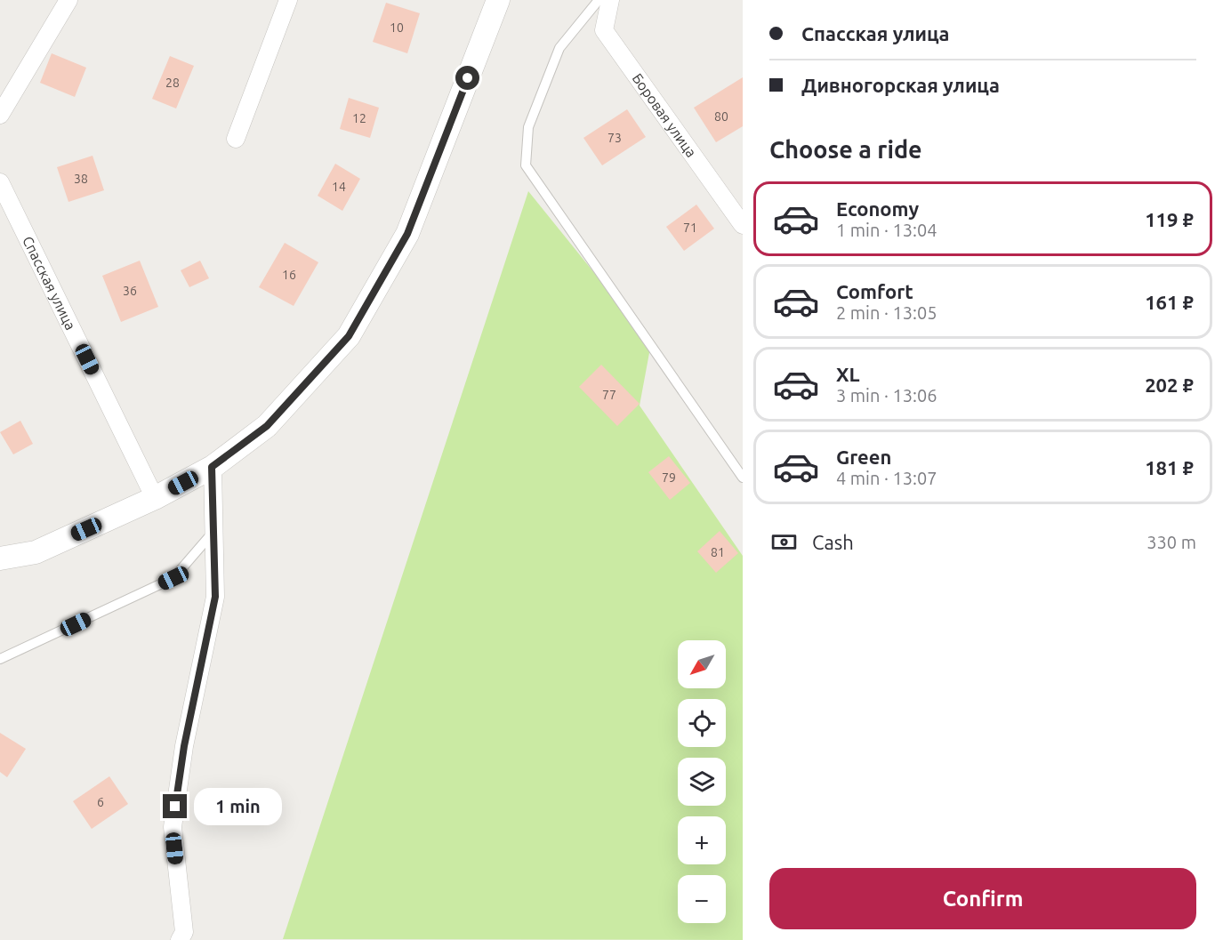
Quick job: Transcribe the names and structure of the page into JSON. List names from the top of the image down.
{
  "streets": {
    "street": ["Боровая улица", "Спасская улица"]
  },
  "house_numbers": [
    "10",
    "28",
    "80",
    "12",
    "73",
    "38",
    "14",
    "71",
    "16",
    "36",
    "77",
    "79",
    "81",
    "6"
  ],
  "north": "bottom left",
  "page": {
    "banner": ["Спасская улица", "Дивногорская улица"],
    "heading": "Choose a ride",
    "list": [
      {
        "name": "Economy",
        "note": "1 min · 13:04",
        "value": "119 ₽"
      },
      {
        "name": "Comfort",
        "note": "2 min · 13:05",
        "value": "161 ₽"
      },
      {
        "name": "XL",
        "note": "3 min · 13:06",
        "value": "202 ₽"
      },
      {
        "name": "Green",
        "note": "4 min · 13:07",
        "value": "181 ₽"
      }
    ],
    "pay": ["Cash", "330 m"],
    "map_buttons": ["+", "−"],
    "bubble": "1 min",
    "buttons": "Confirm"
  }
}
